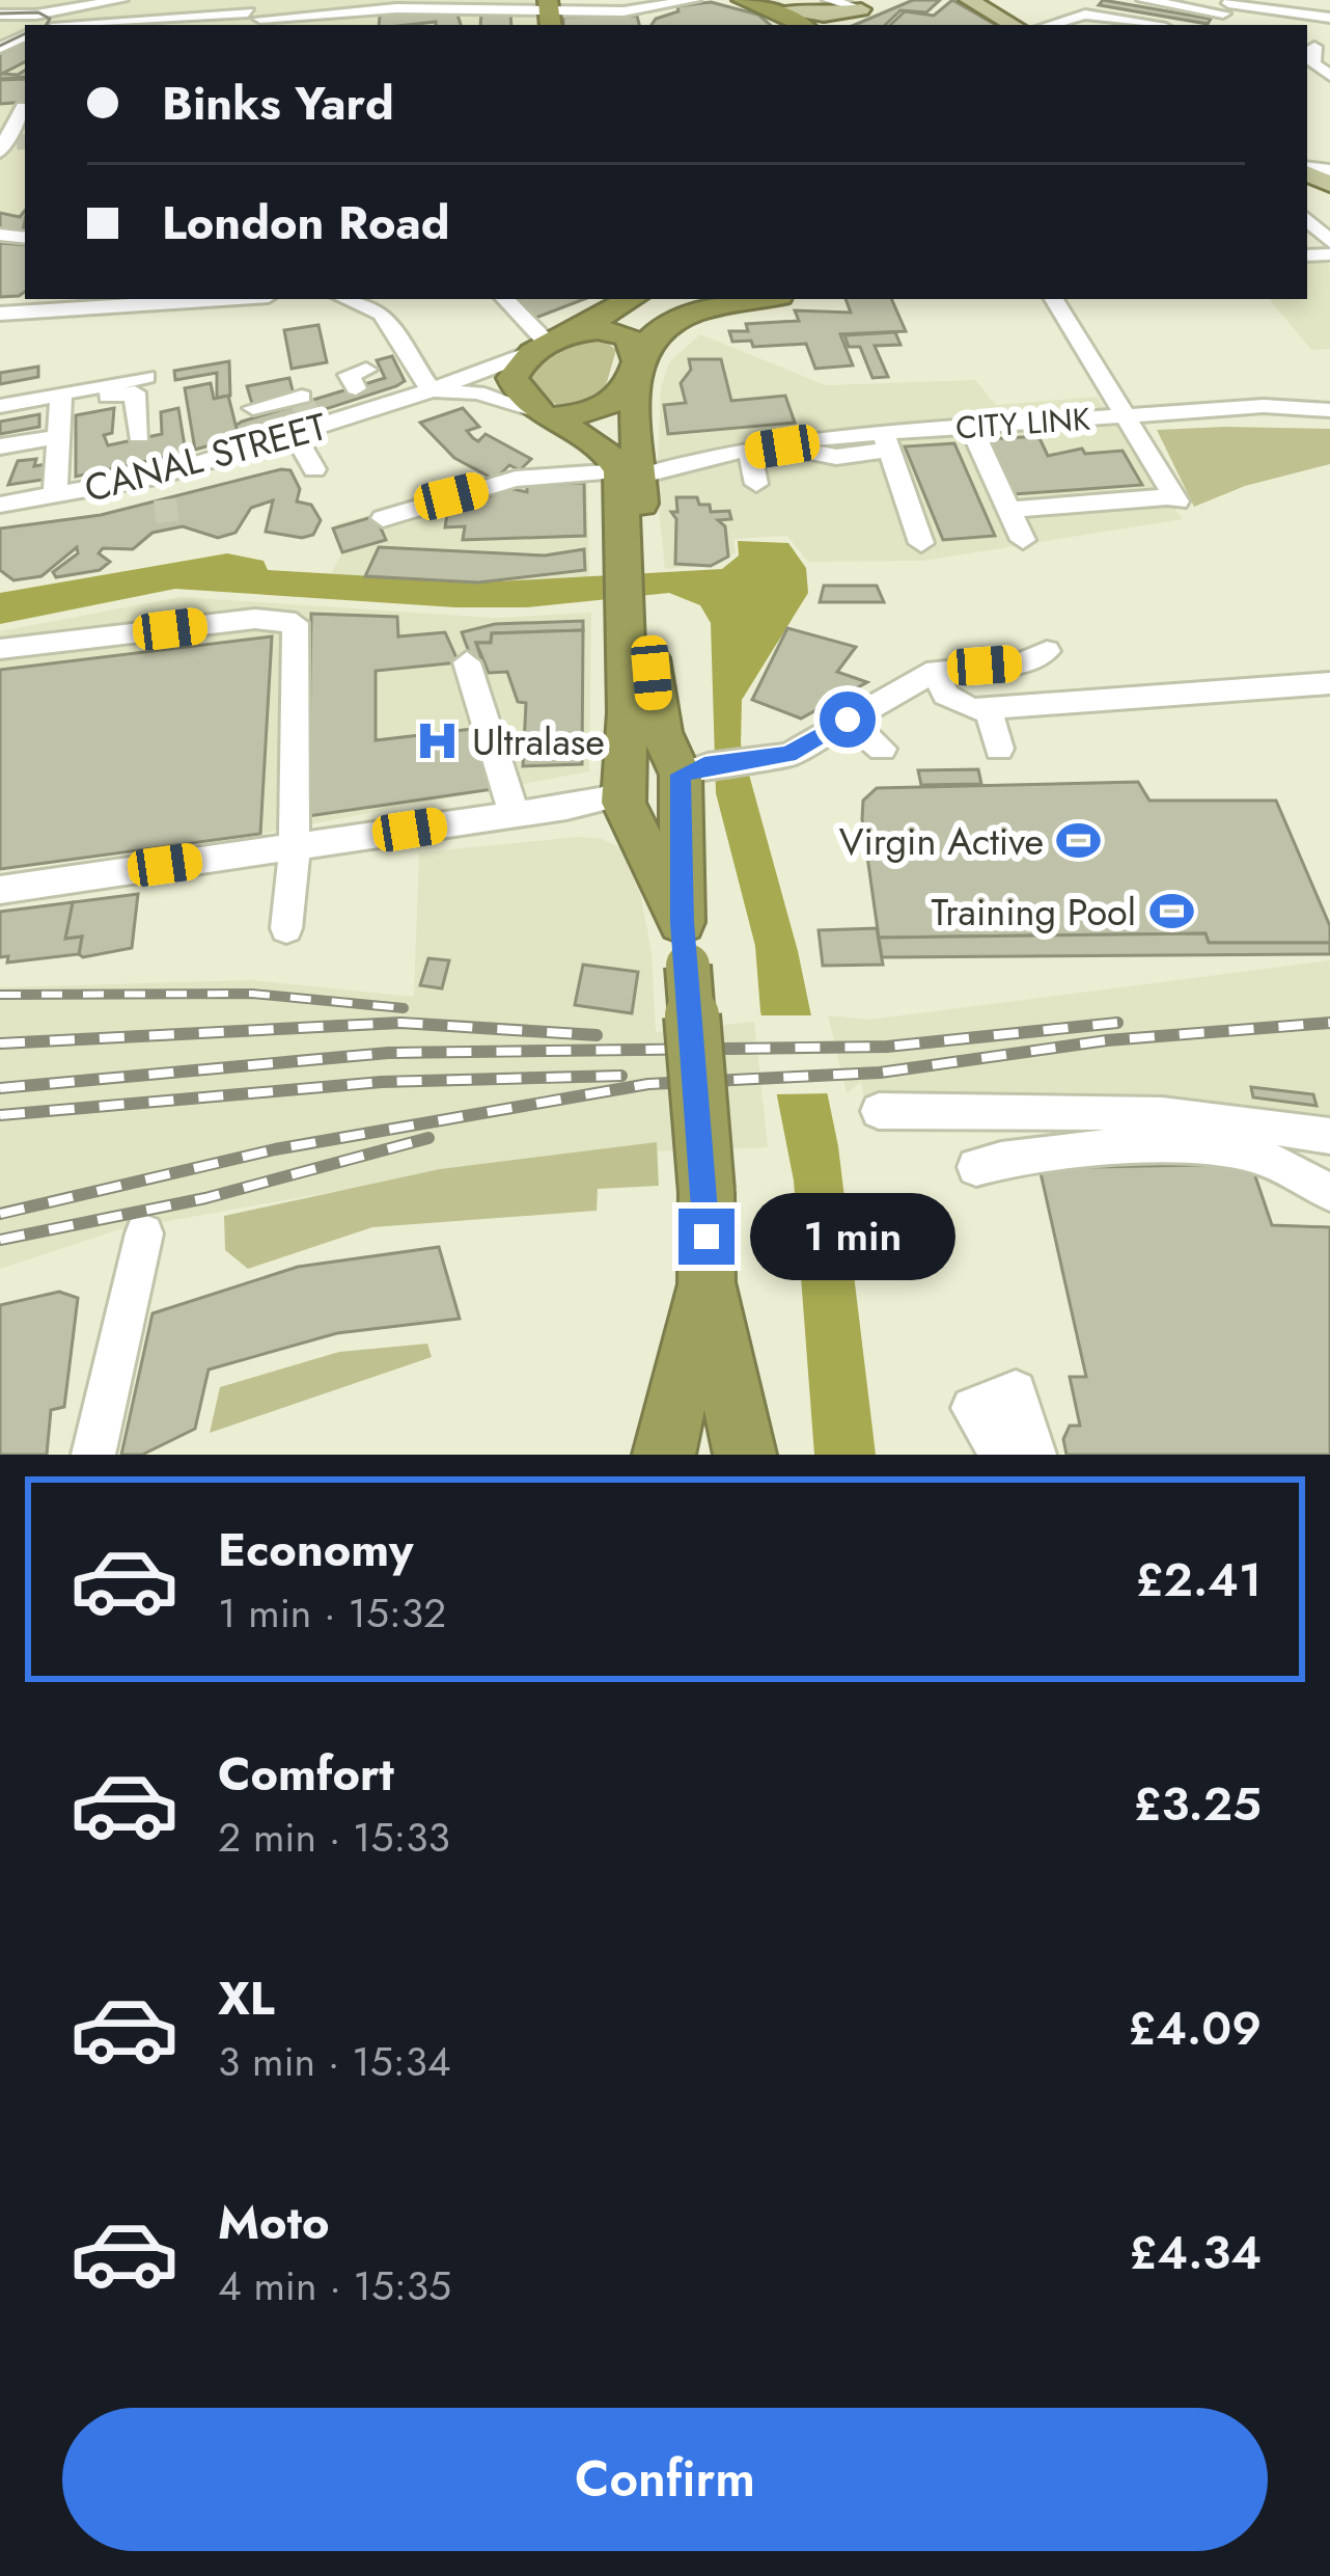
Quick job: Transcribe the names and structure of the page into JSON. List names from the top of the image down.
{
  "streets": {
    "street": ["CITY LINK", "CANAL STREET"]
  },
  "places": {
    "hospital": ["Ultralase"],
    "sports": ["Virgin Active", "Training Pool"]
  },
  "page": {
    "banner": ["Binks Yard", "London Road"],
    "bubble": "1 min",
    "list": [
      {
        "name": "Economy",
        "note": "1 min · 15:32",
        "value": "£2.41"
      },
      {
        "name": "Comfort",
        "note": "2 min · 15:33",
        "value": "£3.25"
      },
      {
        "name": "XL",
        "note": "3 min · 15:34",
        "value": "£4.09"
      },
      {
        "name": "Moto",
        "note": "4 min · 15:35",
        "value": "£4.34"
      }
    ],
    "buttons": "Confirm"
  }
}
